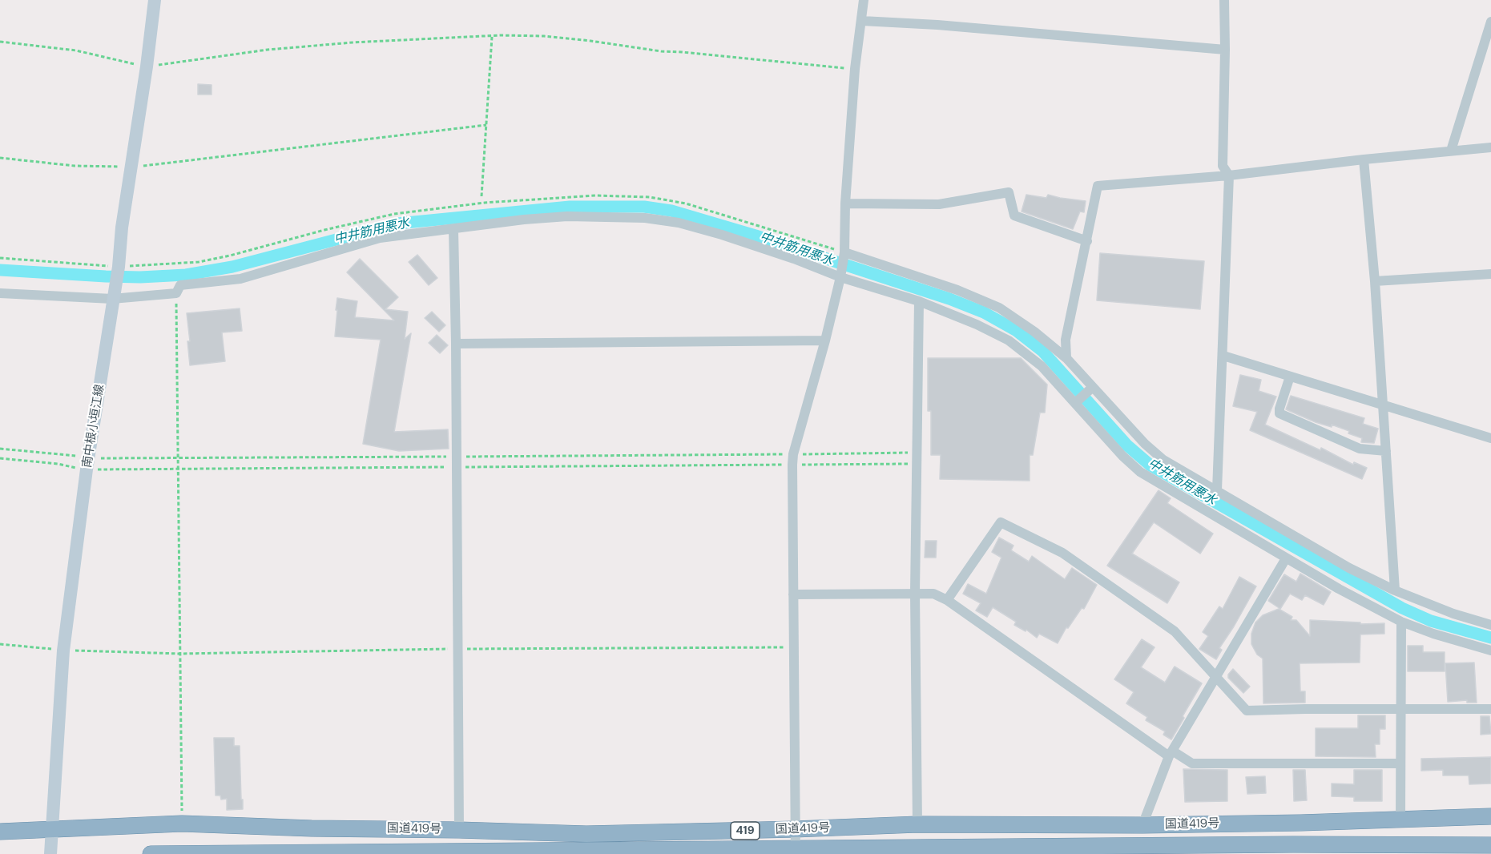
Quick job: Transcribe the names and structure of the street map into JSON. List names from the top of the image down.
{
  "streets": {
    "highway": ["国道419号", "419"],
    "main road": ["南中根小垣江線"]
  },
  "crossings": [
    ["南中根小垣江線", "国道419号"]
  ],
  "water": ["中井筋用悪水"]
}
